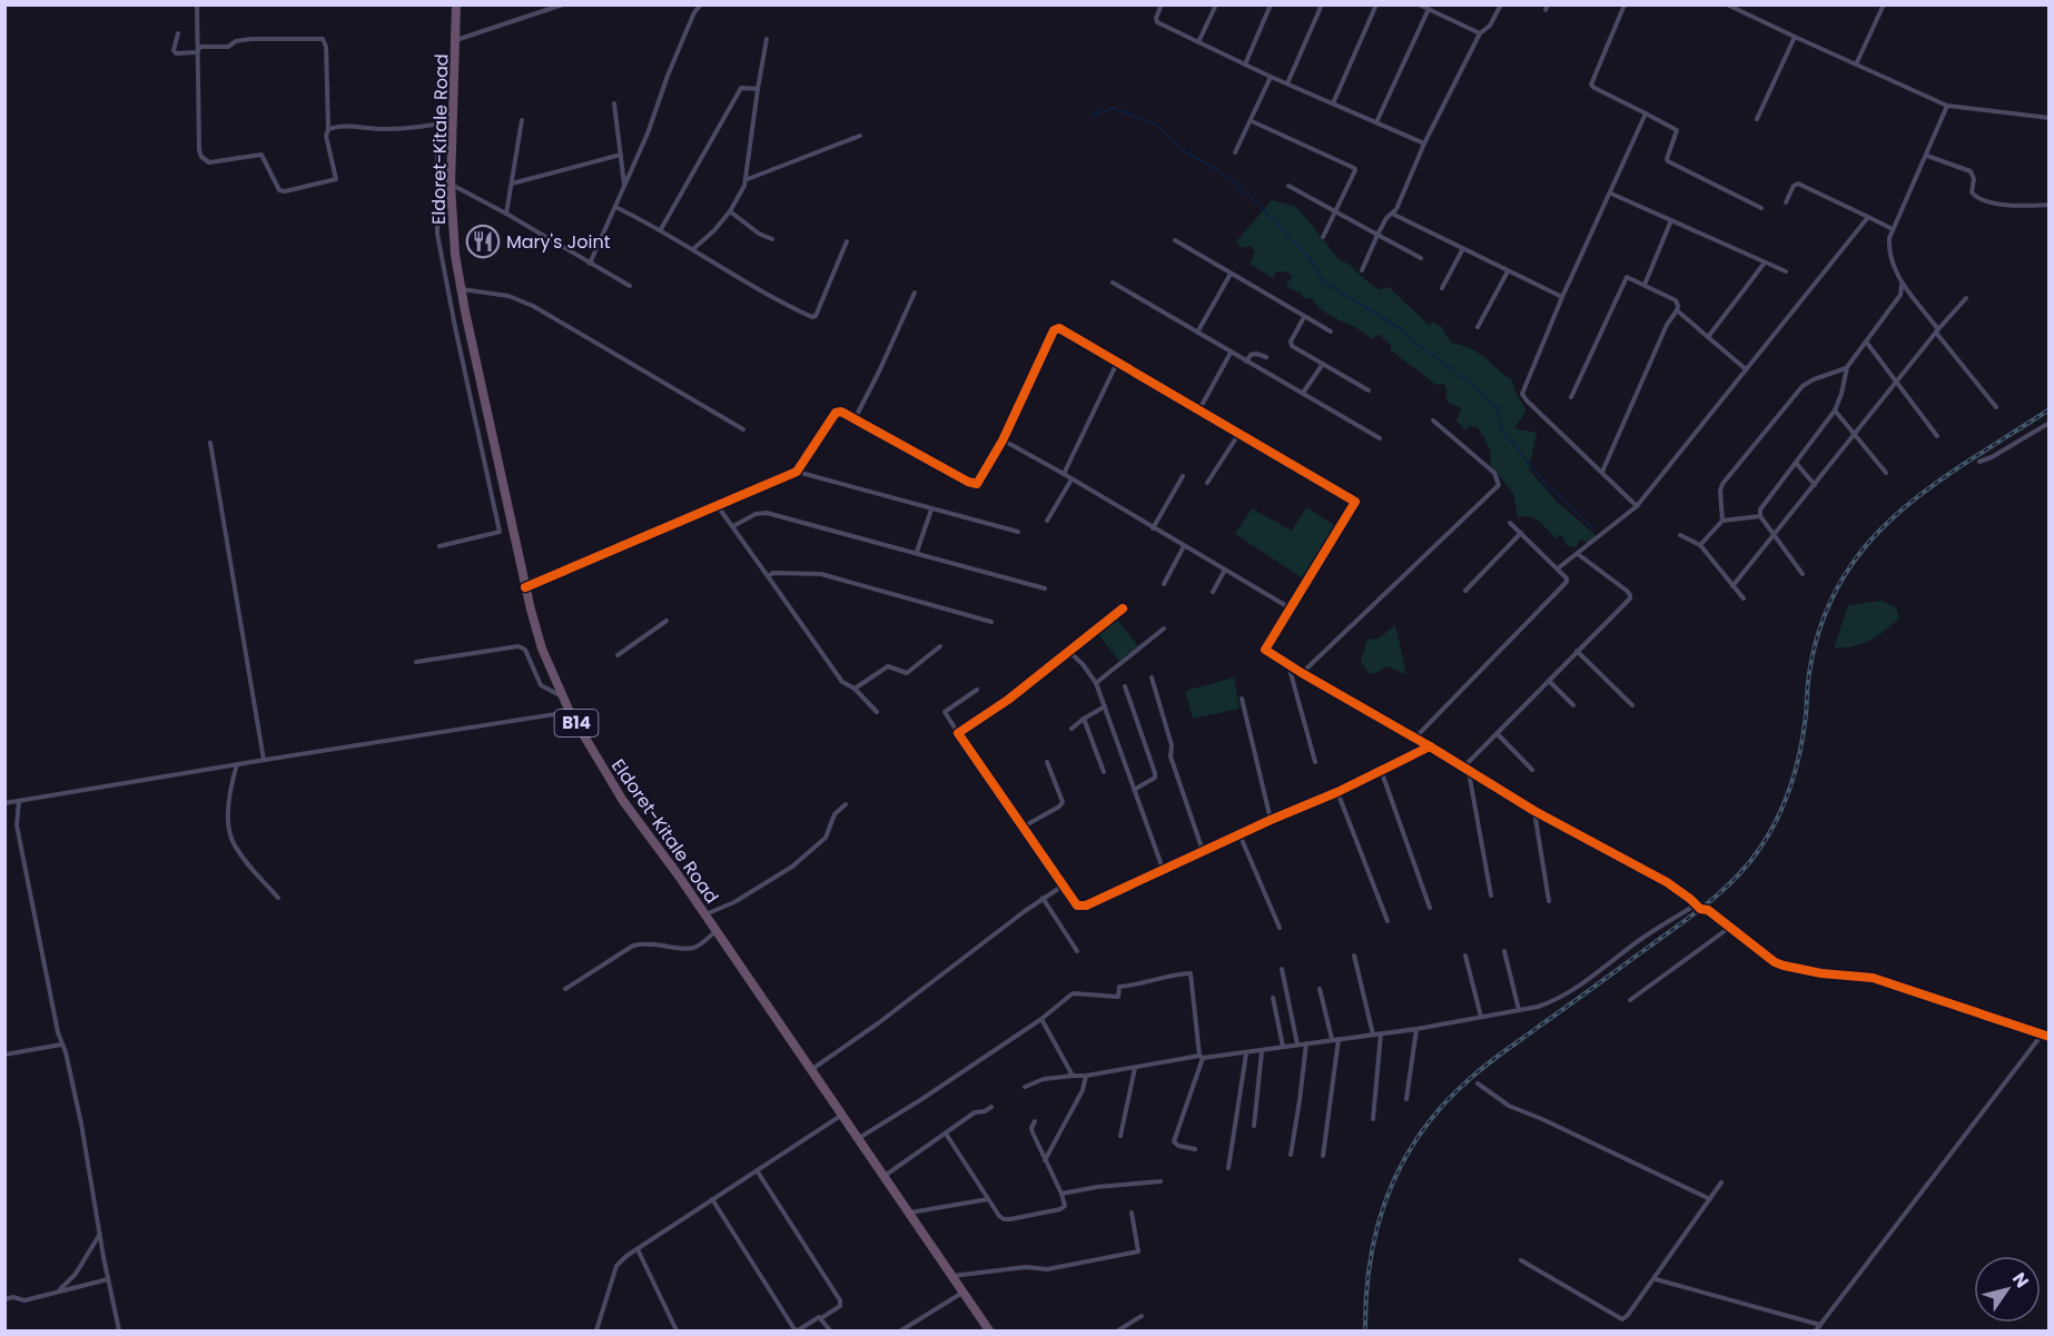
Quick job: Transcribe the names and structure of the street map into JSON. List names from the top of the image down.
{
  "streets": {
    "highway": ["Eldoret-Kitale Road", "B14"]
  },
  "places": {
    "restaurant": ["Mary's Joint"]
  },
  "north": "top right"
}
